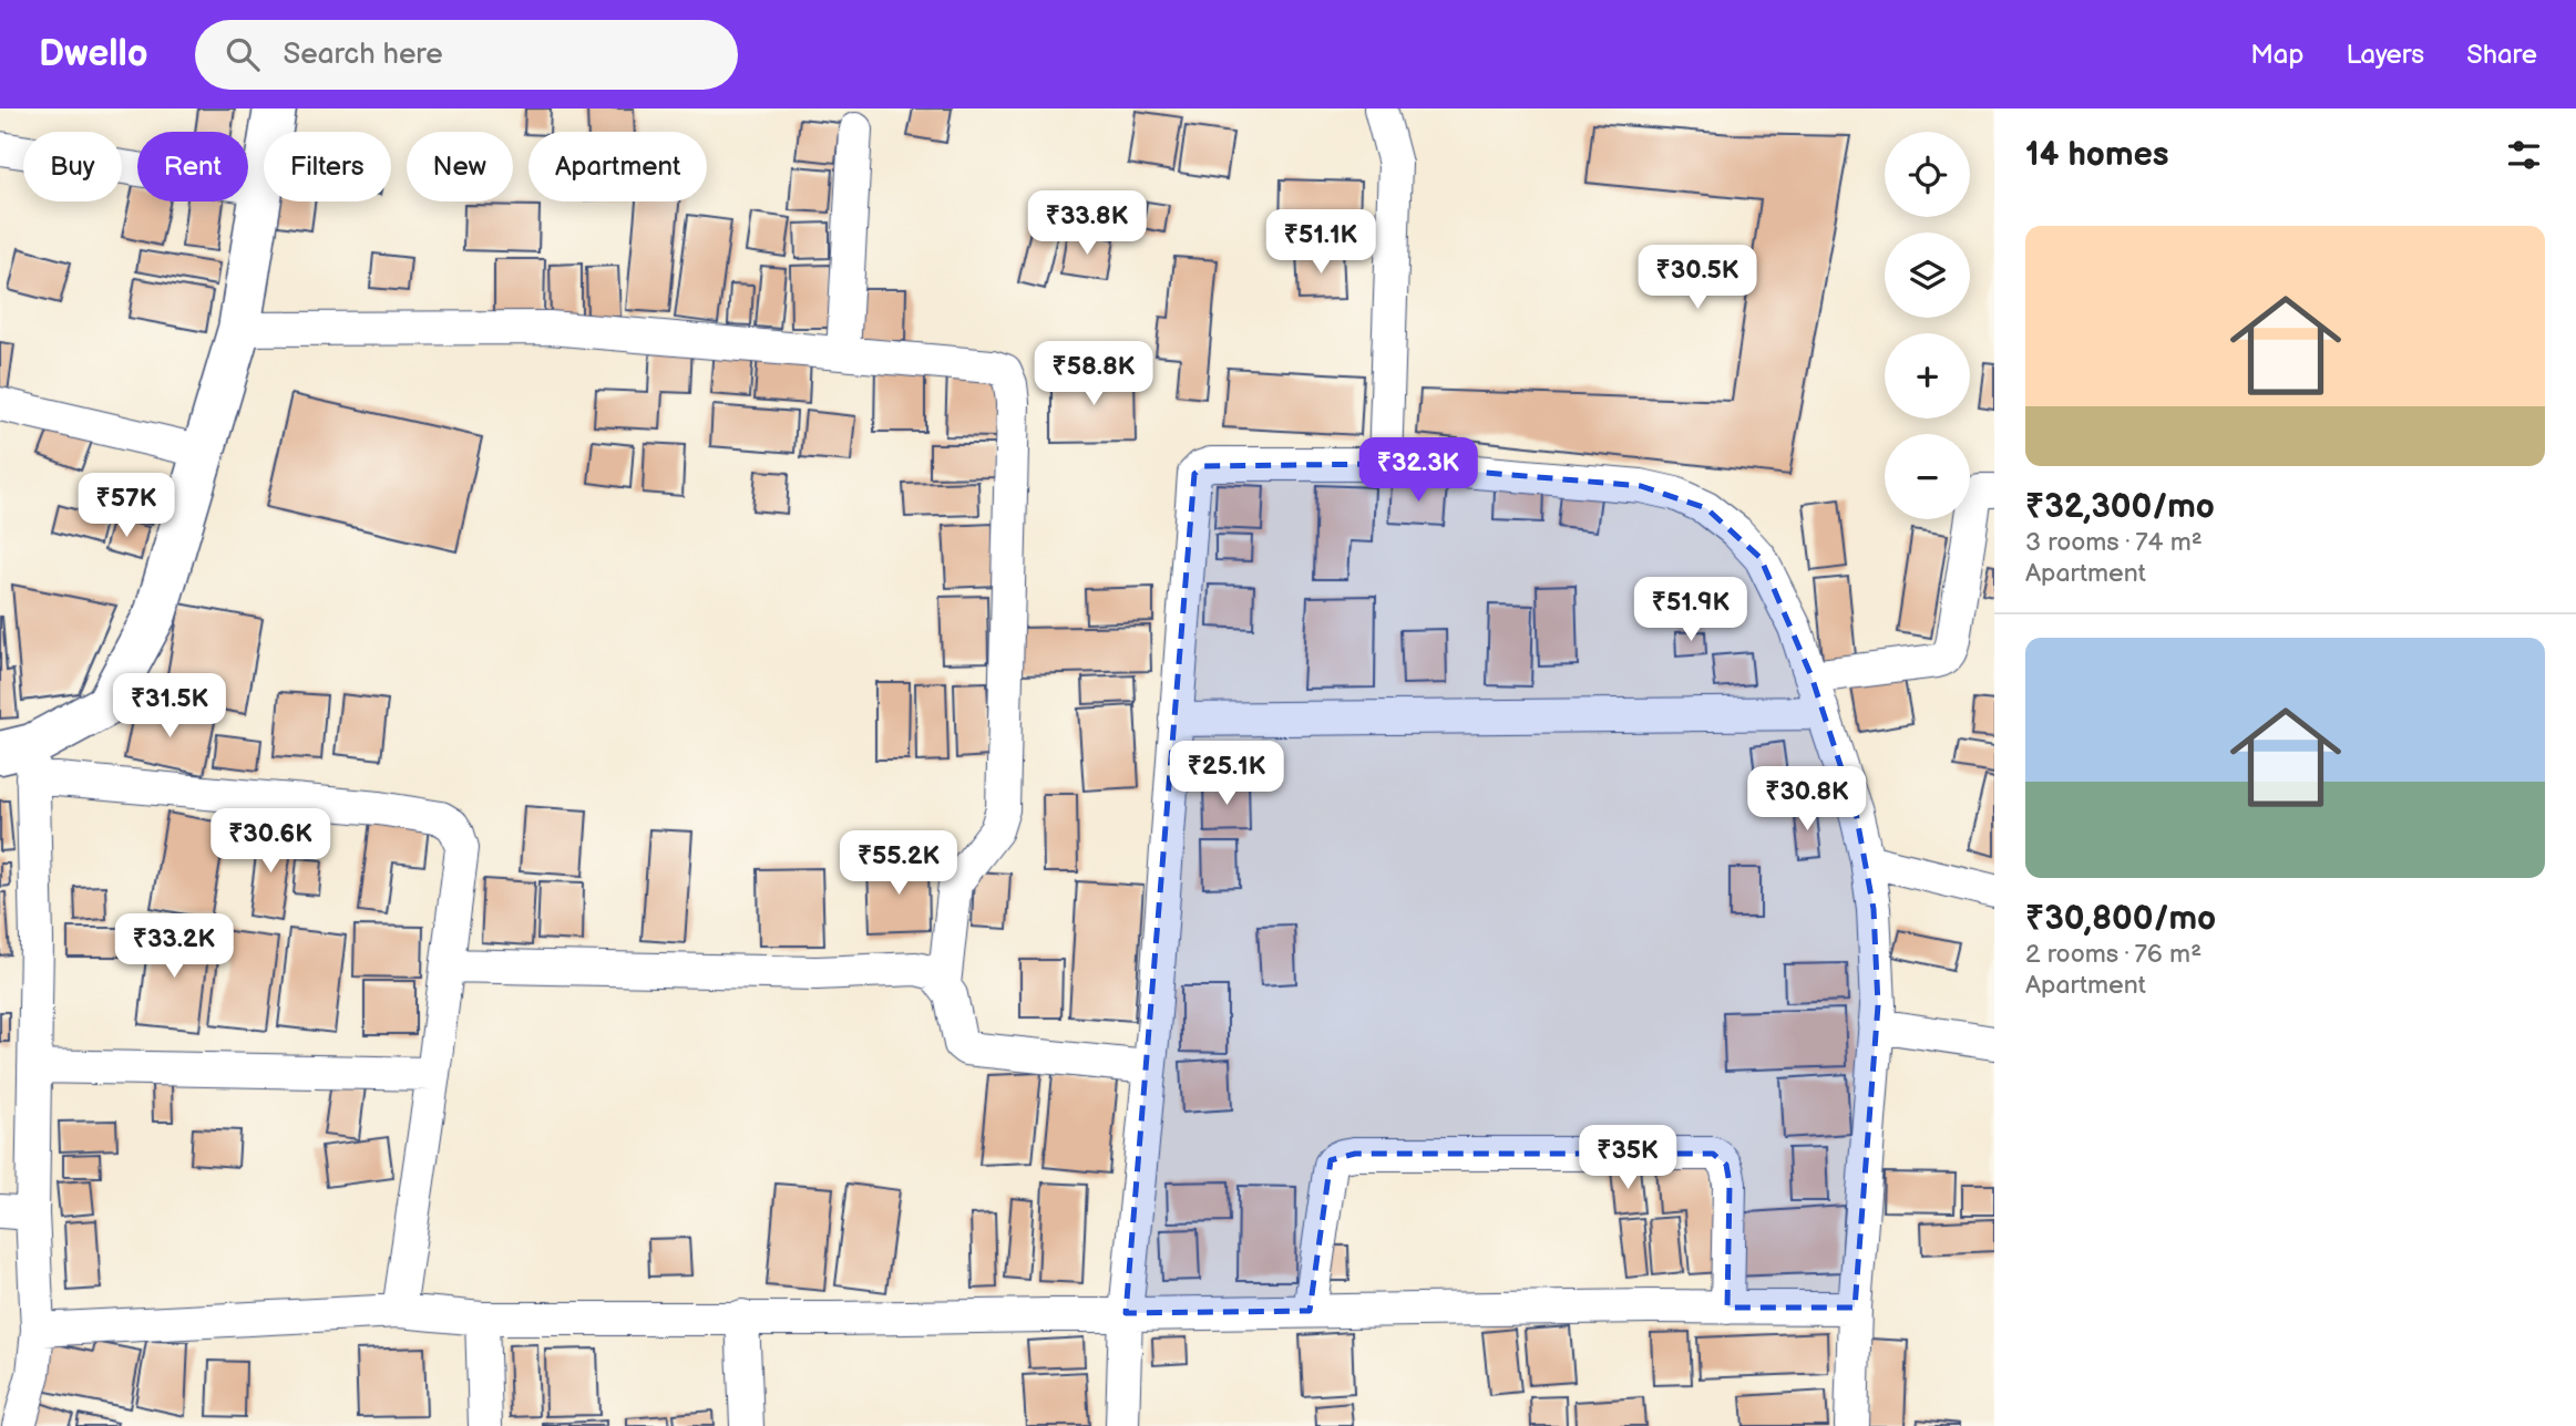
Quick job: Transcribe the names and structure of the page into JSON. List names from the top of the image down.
{
  "page": {
    "header": "Dwello",
    "search": "Search here",
    "nav": ["Map", "Layers", "Share"],
    "heading": "14 homes",
    "map_buttons": ["+", "−"],
    "chip": [
      "Buy",
      "Rent",
      "Filters",
      "New",
      "Apartment"
    ],
    "price": [
      "₹33.8K",
      "₹51.1K",
      "₹30.5K",
      "₹58.8K",
      "₹32.3K",
      "₹57K",
      "₹51.9K",
      "₹31.5K",
      "₹25.1K",
      "₹30.8K",
      "₹30.6K",
      "₹55.2K",
      "₹33.2K",
      "₹35K"
    ],
    "list": [
      {
        "name": "₹32,300/mo",
        "note": "3 rooms · 74 m² · Apartment"
      },
      {
        "name": "₹30,800/mo",
        "note": "2 rooms · 76 m² · Apartment"
      }
    ]
  }
}
